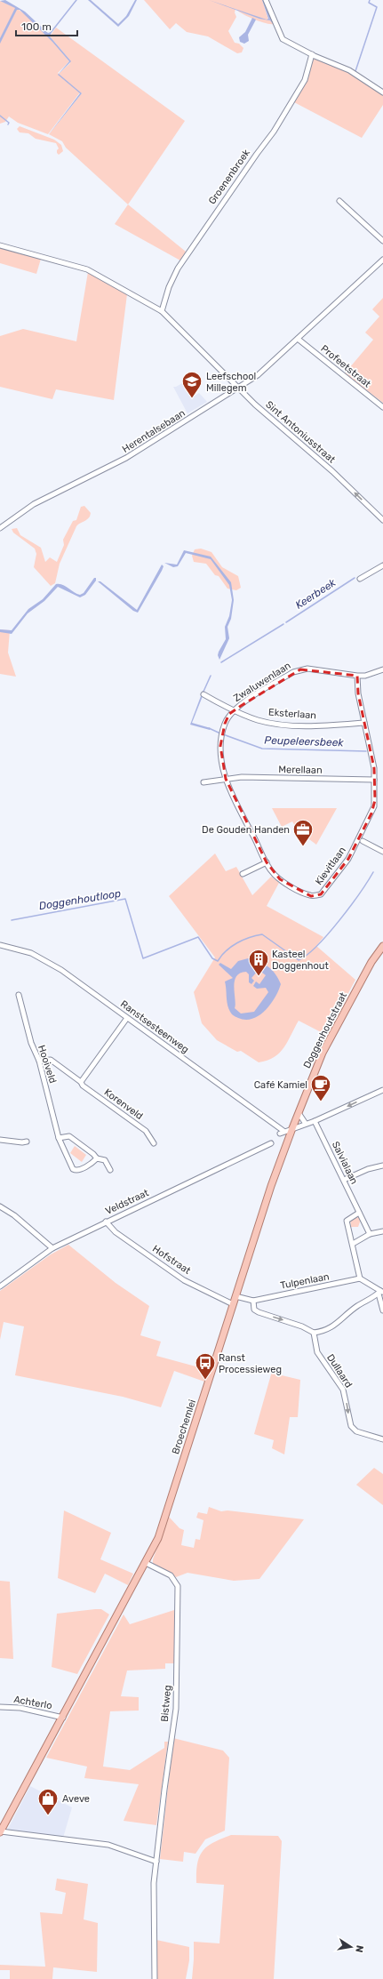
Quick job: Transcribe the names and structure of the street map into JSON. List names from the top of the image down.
{
  "streets": {
    "main road": ["Doggenhoutstraat", "Broechemlei"],
    "street": [
      "Groenenbroek",
      "Profeetstraat",
      "Herentalsebaan",
      "Sint Antoniusstraat",
      "Zwaluwenlaan",
      "Eksterlaan",
      "Merellaan",
      "Kievitlaan",
      "Ranstsesteenweg",
      "Hooiveld",
      "Korenveld",
      "Salvialaan",
      "Veldstraat",
      "Hofstraat",
      "Tulpenlaan",
      "Dullaard",
      "Achterlo",
      "Bistweg"
    ]
  },
  "crossings": [
    ["Groenenbroek", "Sint Antoniusstraat"],
    ["Profeetstraat", "Herentalsebaan"],
    ["Herentalsebaan", "Sint Antoniusstraat"],
    ["Zwaluwenlaan", "Eksterlaan"],
    ["Zwaluwenlaan", "Kievitlaan"],
    ["Eksterlaan", "Kievitlaan"],
    ["Merellaan", "Kievitlaan"],
    ["Ranstsesteenweg", "Doggenhoutstraat"],
    ["Ranstsesteenweg", "Salvialaan"],
    ["Ranstsesteenweg", "Broechemlei"],
    ["Doggenhoutstraat", "Broechemlei"],
    ["Hooiveld", "Korenveld"],
    ["Veldstraat", "Hofstraat"],
    ["Hofstraat", "Broechemlei"],
    ["Broechemlei", "Achterlo"],
    ["Broechemlei", "Bistweg"]
  ],
  "one_way": ["Sint Antoniusstraat", "Dullaard"],
  "water": ["Keerbeek", "Peupeleersbeek", "Doggenhoutloop"],
  "places": {
    "school or university": ["Leefschool Millegem"],
    "office": ["De Gouden Handen"],
    "building": ["Kasteel Doggenhout"],
    "cafe": ["Café Kamiel"],
    "bus stop": ["Ranst Processieweg"],
    "shop": ["Aveve"]
  },
  "scale_bar": "100 m",
  "north": "right"
}
